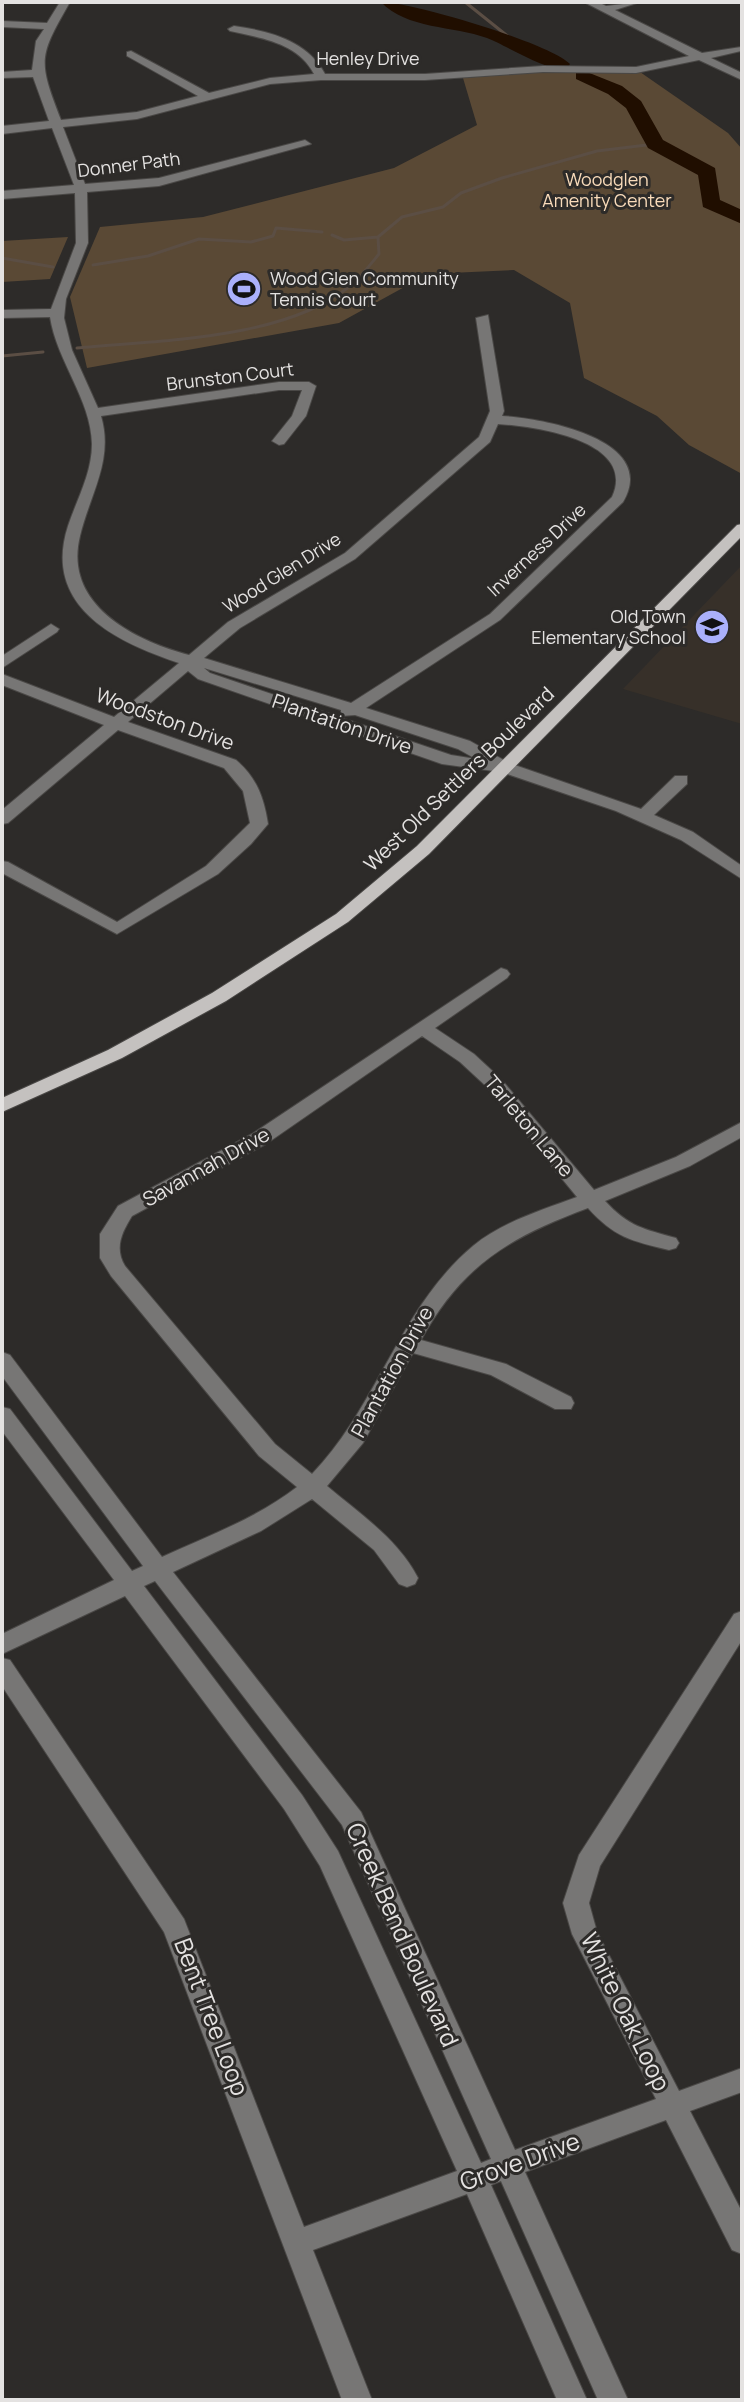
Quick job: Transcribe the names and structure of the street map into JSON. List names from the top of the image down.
{
  "streets": {
    "main road": ["West Old Settlers Boulevard"],
    "street": [
      "Henley Drive",
      "Donner Path",
      "Brunston Court",
      "Inverness Drive",
      "Wood Glen Drive",
      "Woodston Drive",
      "Plantation Drive",
      "Tarleton Lane",
      "Savannah Drive",
      "Creek Bend Boulevard",
      "White Oak Loop",
      "Bent Tree Loop",
      "Grove Drive"
    ]
  },
  "crossings": [
    ["Brunston Court", "Plantation Drive"],
    ["Inverness Drive", "Wood Glen Drive"],
    ["Inverness Drive", "Plantation Drive"],
    ["Wood Glen Drive", "Woodston Drive"],
    ["Wood Glen Drive", "Plantation Drive"],
    ["Plantation Drive", "West Old Settlers Boulevard"],
    ["Plantation Drive", "Tarleton Lane"],
    ["Plantation Drive", "Savannah Drive"],
    ["Plantation Drive", "Creek Bend Boulevard"],
    ["Tarleton Lane", "Savannah Drive"],
    ["Creek Bend Boulevard", "Grove Drive"],
    ["White Oak Loop", "Grove Drive"],
    ["Bent Tree Loop", "Grove Drive"]
  ],
  "parks": ["Woodglen Amenity Center"],
  "places": {
    "sports": ["Wood Glen Community Tennis Court"],
    "school or university": ["Old Town Elementary School"]
  }
}
